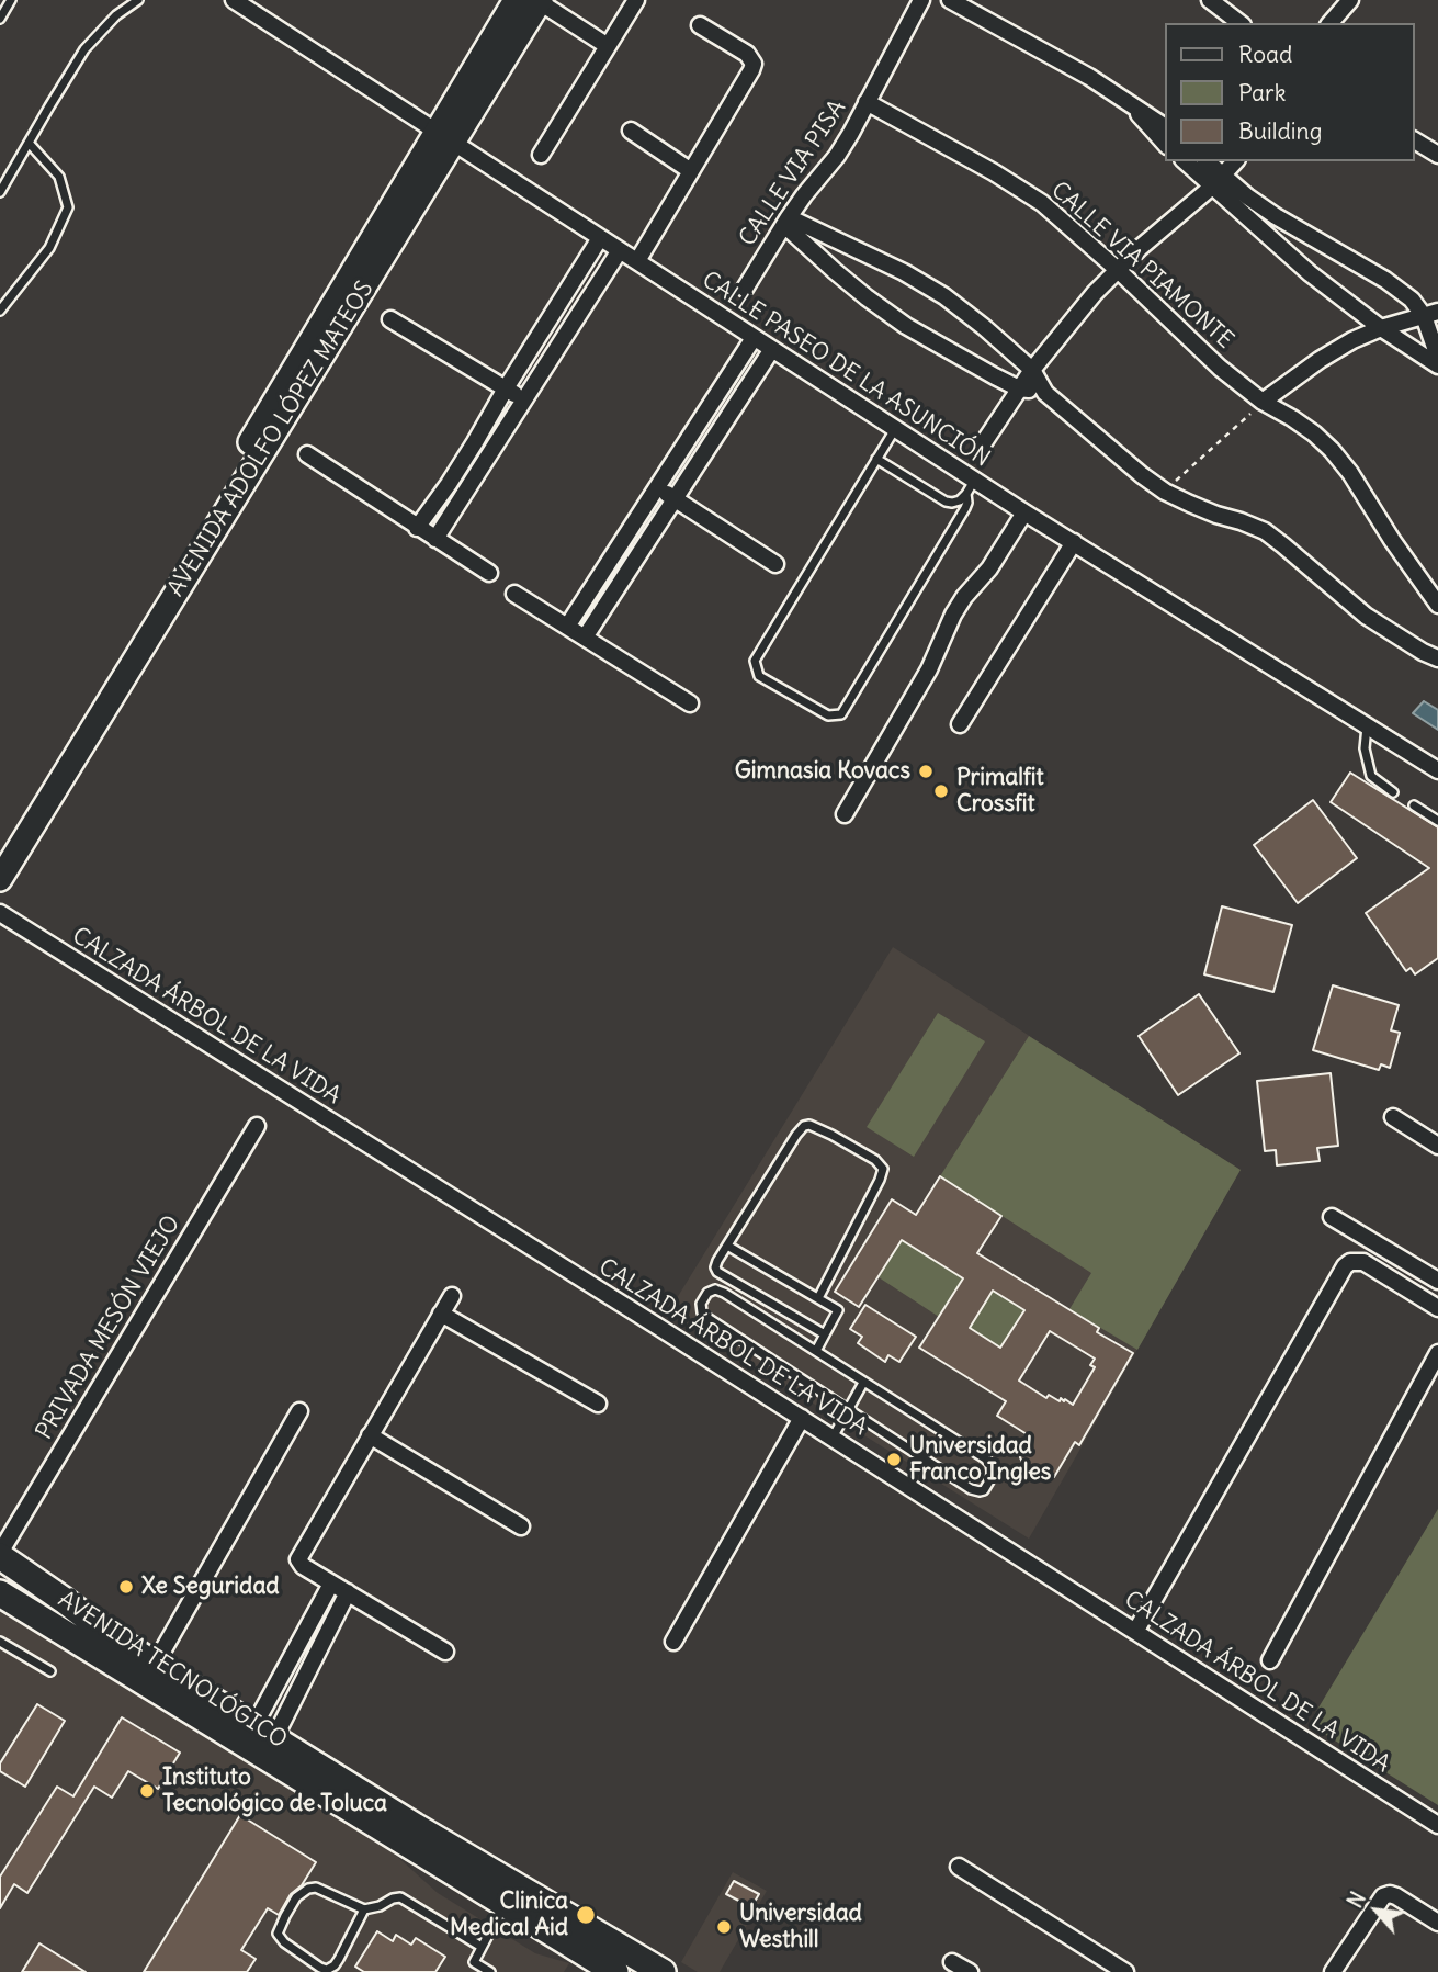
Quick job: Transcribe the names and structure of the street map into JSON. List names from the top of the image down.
{
  "streets": {
    "main road": ["AVENIDA TECNOLÓGICO"],
    "street": [
      "CALLE VIA PISA",
      "CALLE VIA PIAMONTE",
      "CALLE PASEO DE LA ASUNCIÓN",
      "AVENIDA ADOLFO LÓPEZ MATEOS",
      "CALZADA ÁRBOL DE LA VIDA",
      "PRIVADA MESÓN VIEJO"
    ]
  },
  "crossings": [
    ["CALLE VIA PISA", "CALLE VIA PIAMONTE"],
    ["CALLE PASEO DE LA ASUNCIÓN", "AVENIDA ADOLFO LÓPEZ MATEOS"],
    ["PRIVADA MESÓN VIEJO", "AVENIDA TECNOLÓGICO"]
  ],
  "places": [
    "Gimnasia Kovacs",
    "Primalfit Crossfit",
    "Universidad Franco Ingles",
    "Xe Seguridad",
    "Instituto Tecnológico de Toluca",
    "Clinica Medical Aid",
    "Universidad Westhill"
  ],
  "legend": ["Road", "Park", "Building"],
  "north": "top left"
}
